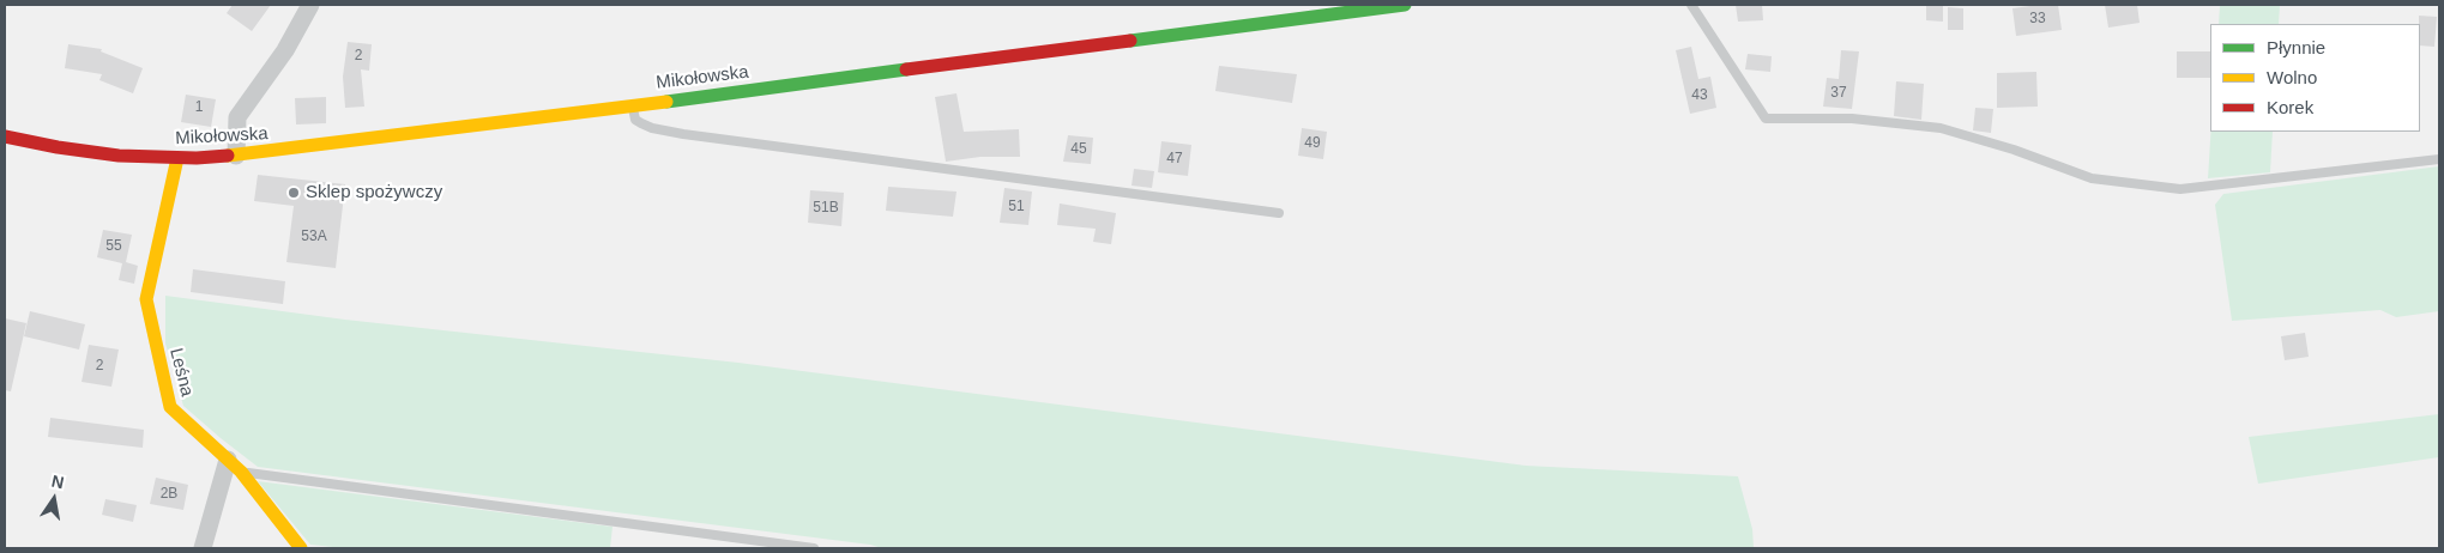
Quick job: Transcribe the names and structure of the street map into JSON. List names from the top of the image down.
{
  "streets": {
    "main road": ["Mikołowska", "Leśna"]
  },
  "crossings": [
    ["Mikołowska", "Leśna"]
  ],
  "places": ["Sklep spożywczy"],
  "house_numbers": [
    "33",
    "2",
    "37",
    "43",
    "1",
    "49",
    "45",
    "47",
    "51",
    "51B",
    "53A",
    "55",
    "2",
    "2B"
  ],
  "legend": ["Płynnie", "Wolno", "Korek"],
  "north": "top"
}
